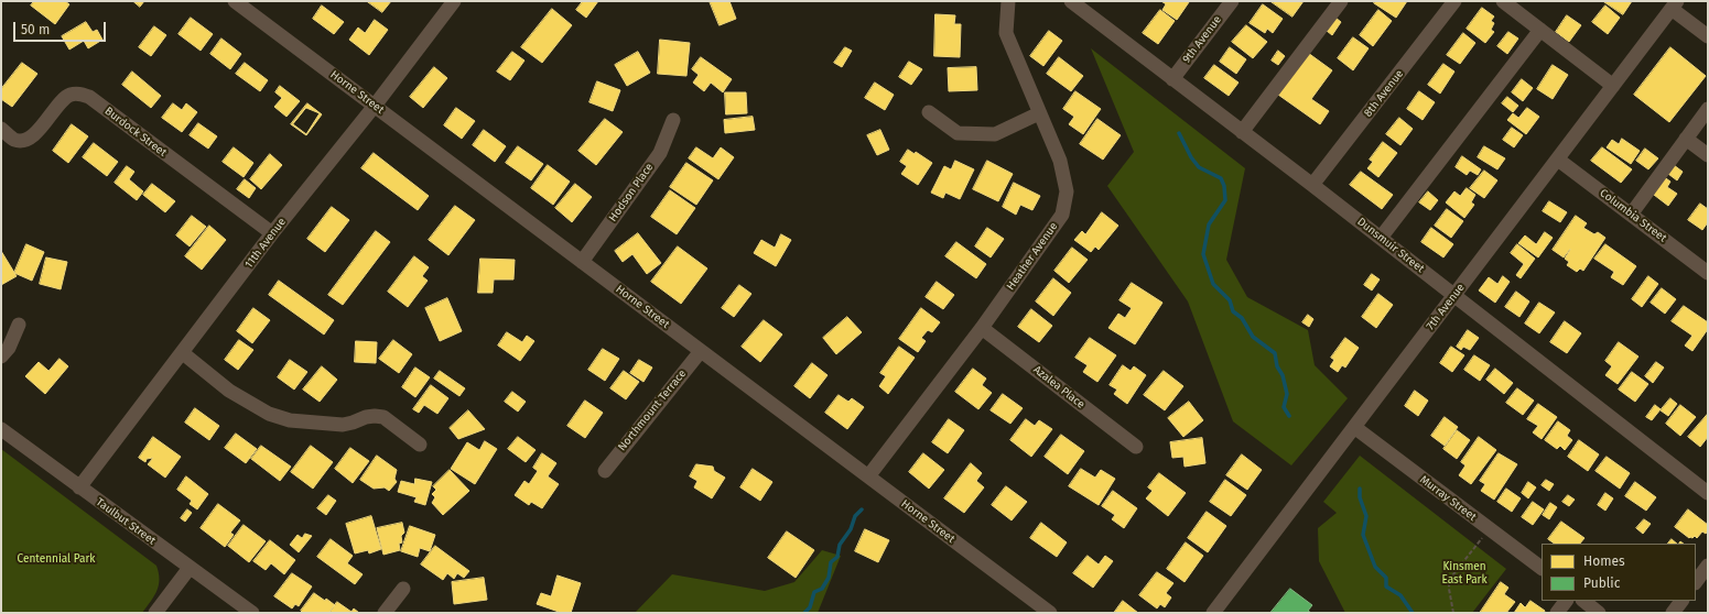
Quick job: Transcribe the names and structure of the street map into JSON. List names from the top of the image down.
{
  "streets": {
    "street": [
      "9th Avenue",
      "Horne Street",
      "8th Avenue",
      "Burdock Street",
      "Hodson Place",
      "Columbia Street",
      "11th Avenue",
      "Dunsmuir Street",
      "Heather Avenue",
      "7th Avenue",
      "Azalea Place",
      "Northmount Terrace",
      "Murray Street",
      "Taulbut Street"
    ]
  },
  "crossings": [
    ["9th Avenue", "Dunsmuir Street"],
    ["Horne Street", "Hodson Place"],
    ["Horne Street", "11th Avenue"],
    ["Horne Street", "Heather Avenue"],
    ["Horne Street", "Northmount Terrace"],
    ["8th Avenue", "Dunsmuir Street"],
    ["Burdock Street", "11th Avenue"],
    ["Columbia Street", "7th Avenue"],
    ["11th Avenue", "Taulbut Street"],
    ["Dunsmuir Street", "7th Avenue"],
    ["Heather Avenue", "Azalea Place"],
    ["7th Avenue", "Murray Street"]
  ],
  "parks": ["Centennial Park", "Kinsmen East Park"],
  "legend": ["Homes", "Public"],
  "scale_bar": "50 m"
}
